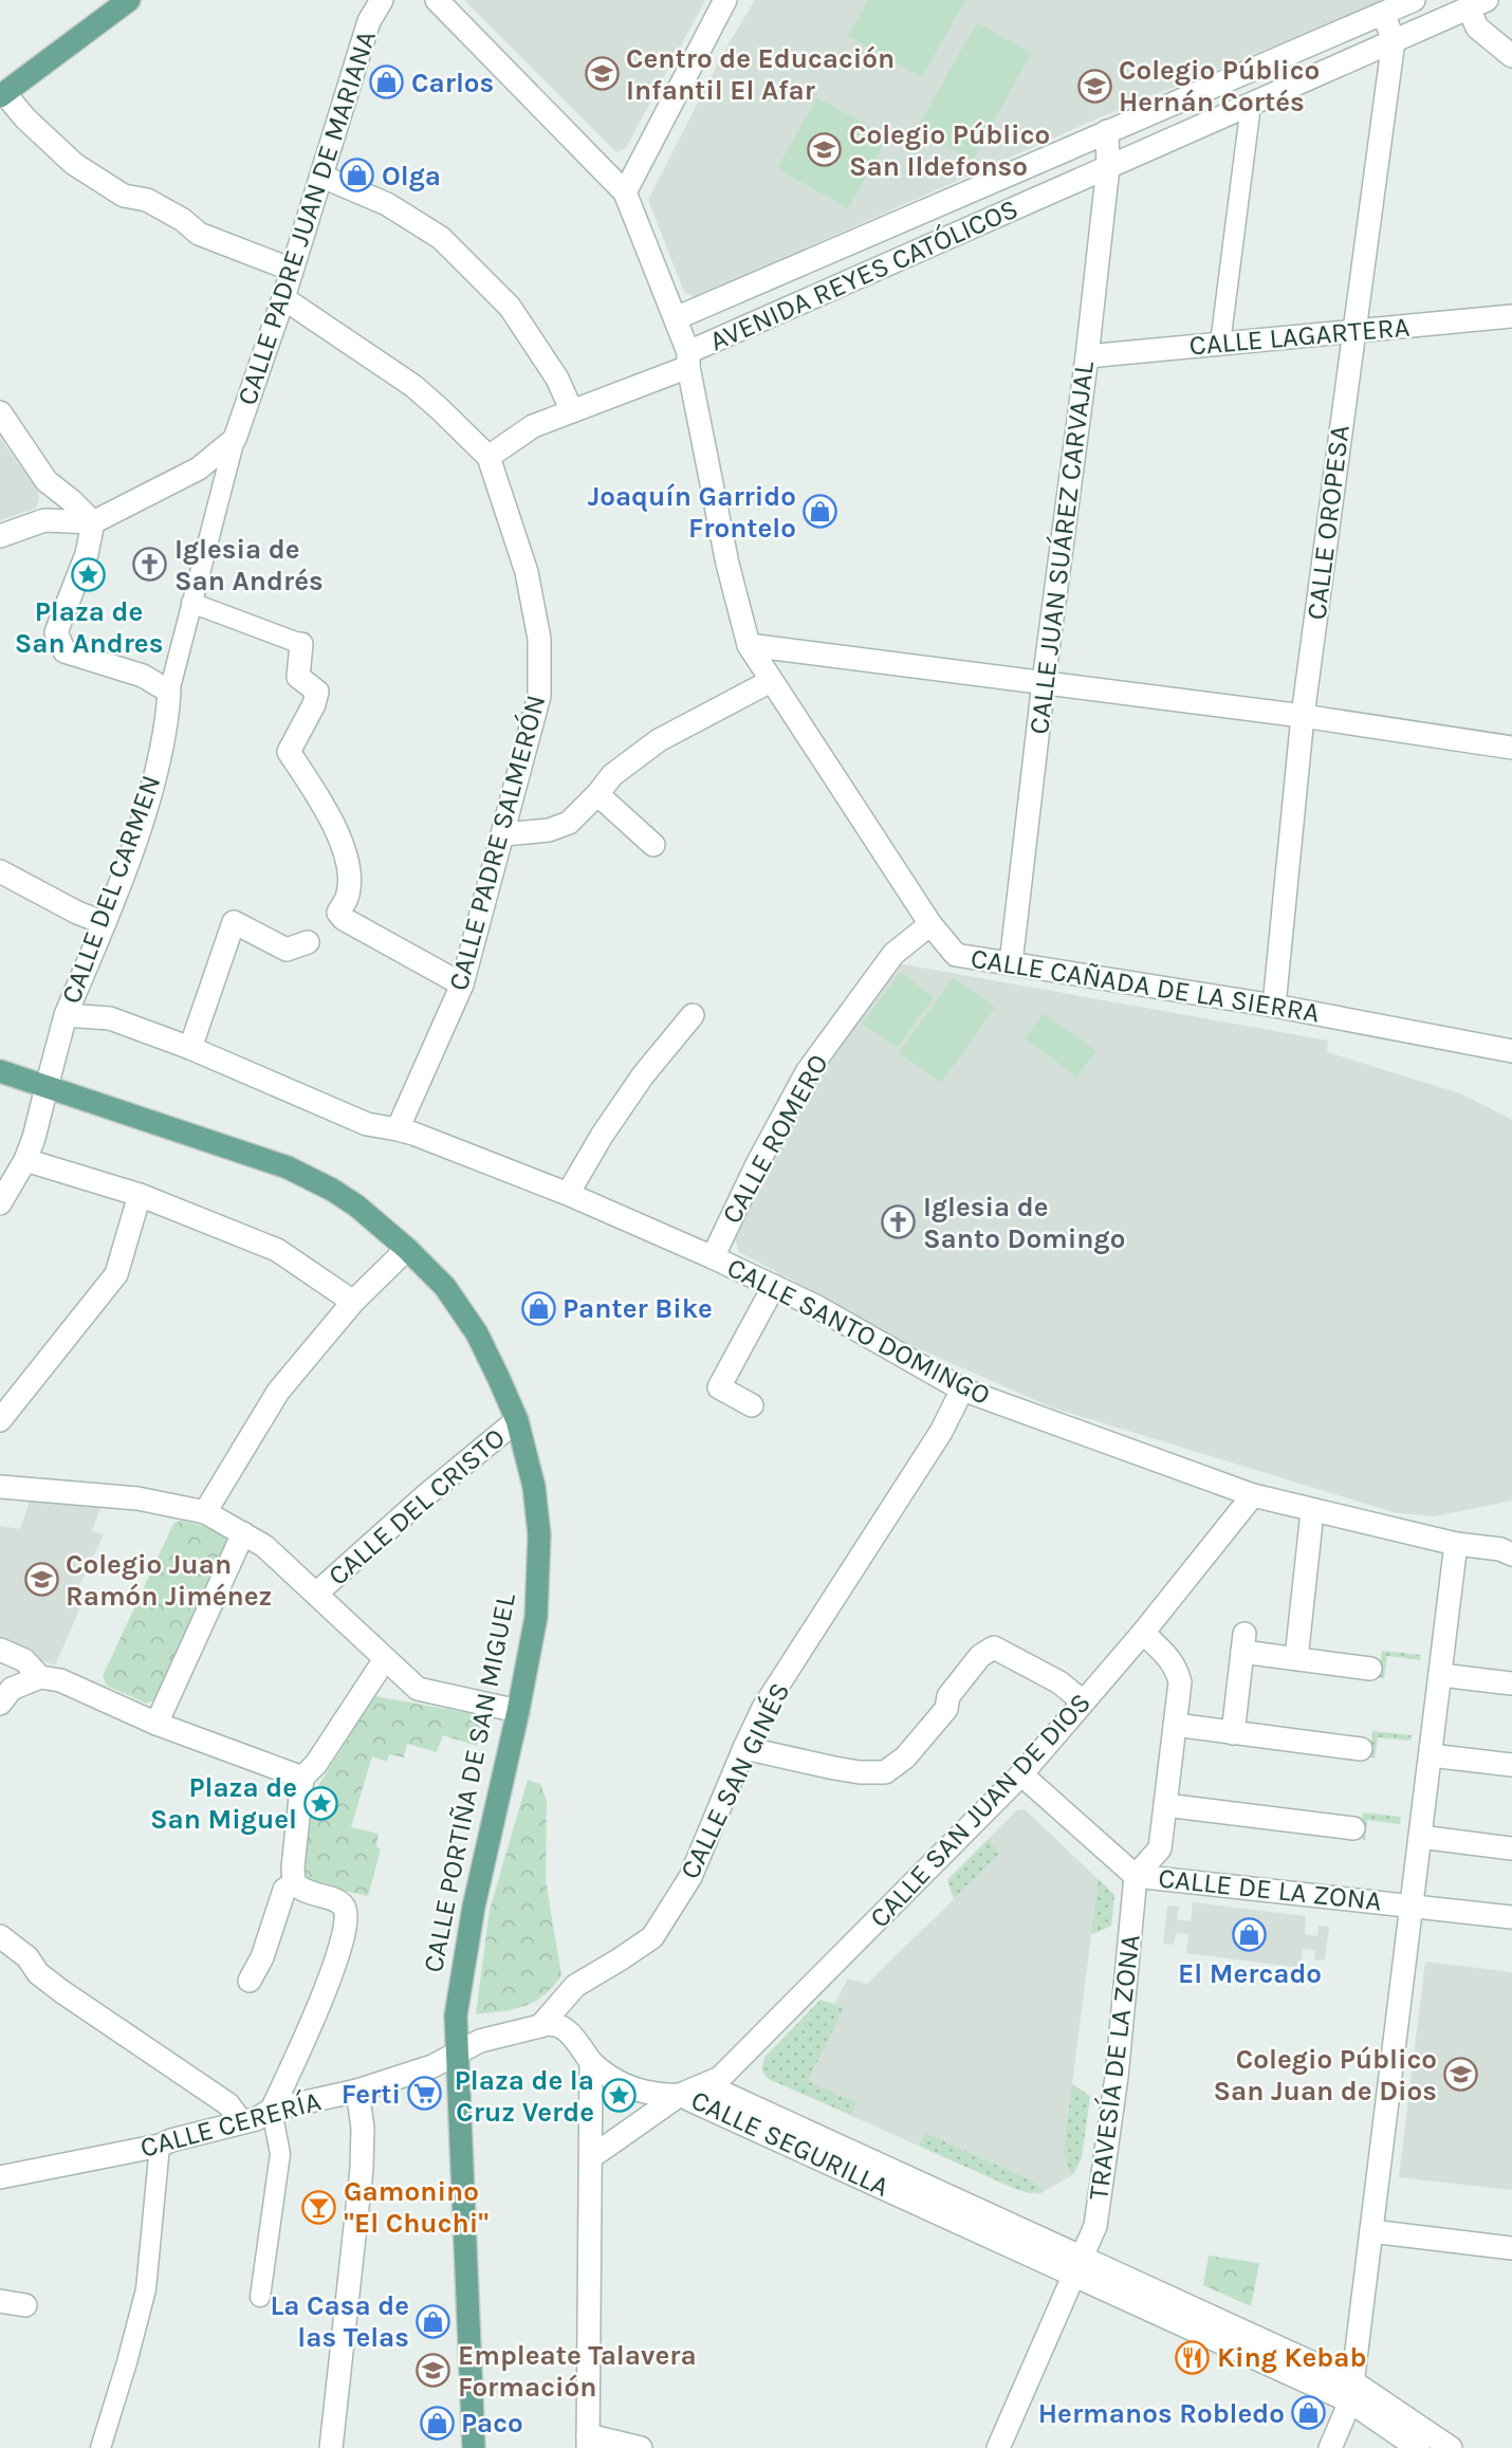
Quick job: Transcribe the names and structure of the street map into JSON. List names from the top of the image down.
{
  "streets": {
    "main road": ["CALLE PORTIÑA DE SAN MIGUEL"],
    "street": [
      "CALLE PADRE JUAN DE MARIANA",
      "AVENIDA REYES CATÓLICOS",
      "CALLE LAGARTERA",
      "CALLE OROPESA",
      "CALLE JUAN SUÁREZ CARVAJAL",
      "CALLE PADRE SALMERÓN",
      "CALLE DEL CARMEN",
      "CALLE CAÑADA DE LA SIERRA",
      "CALLE ROMERO",
      "CALLE SANTO DOMINGO",
      "CALLE DEL CRISTO",
      "CALLE SAN GINÉS",
      "CALLE SAN JUAN DE DIOS",
      "CALLE DE LA ZONA",
      "TRAVESÍA DE LA ZONA",
      "CALLE CERERÍA",
      "CALLE SEGURILLA"
    ]
  },
  "crossings": [
    ["CALLE PADRE JUAN DE MARIANA", "CALLE PADRE SALMERÓN"],
    ["AVENIDA REYES CATÓLICOS", "CALLE OROPESA"],
    ["AVENIDA REYES CATÓLICOS", "CALLE JUAN SUÁREZ CARVAJAL"],
    ["AVENIDA REYES CATÓLICOS", "CALLE PADRE SALMERÓN"],
    ["AVENIDA REYES CATÓLICOS", "CALLE CAÑADA DE LA SIERRA"],
    ["CALLE LAGARTERA", "CALLE OROPESA"],
    ["CALLE LAGARTERA", "CALLE JUAN SUÁREZ CARVAJAL"],
    ["CALLE OROPESA", "CALLE CAÑADA DE LA SIERRA"],
    ["CALLE JUAN SUÁREZ CARVAJAL", "CALLE CAÑADA DE LA SIERRA"],
    ["CALLE PADRE SALMERÓN", "CALLE SANTO DOMINGO"],
    ["CALLE DEL CARMEN", "CALLE PORTIÑA DE SAN MIGUEL"],
    ["CALLE CAÑADA DE LA SIERRA", "CALLE ROMERO"],
    ["CALLE ROMERO", "CALLE SANTO DOMINGO"],
    ["CALLE SANTO DOMINGO", "CALLE SAN GINÉS"],
    ["CALLE SANTO DOMINGO", "CALLE SAN JUAN DE DIOS"],
    ["CALLE DEL CRISTO", "CALLE PORTIÑA DE SAN MIGUEL"],
    ["CALLE PORTIÑA DE SAN MIGUEL", "CALLE CERERÍA"],
    ["CALLE SAN JUAN DE DIOS", "CALLE DE LA ZONA"],
    ["CALLE SAN JUAN DE DIOS", "CALLE SEGURILLA"],
    ["CALLE DE LA ZONA", "TRAVESÍA DE LA ZONA"],
    ["TRAVESÍA DE LA ZONA", "CALLE SEGURILLA"]
  ],
  "places": {
    "school or university": [
      "Centro de Educación Infantil El Afar",
      "Colegio Público Hernán Cortés",
      "Colegio Público San Ildefonso",
      "Colegio Juan Ramón Jiménez",
      "Colegio Público San Juan de Dios",
      "Empleate Talavera Formación"
    ],
    "shop": [
      "Carlos",
      "Olga",
      "Joaquín Garrido Frontelo",
      "Panter Bike",
      "El Mercado",
      "La Casa de las Telas",
      "Hermanos Robledo",
      "Paco"
    ],
    "church": ["Iglesia de San Andrés", "Iglesia de Santo Domingo"],
    "place": ["Plaza de San Andres", "Plaza de San Miguel", "Plaza de la Cruz Verde"],
    "supermarket": ["Ferti"],
    "bar": ["Gamonino \"El Chuchi\""],
    "restaurant": ["King Kebab"]
  }
}
